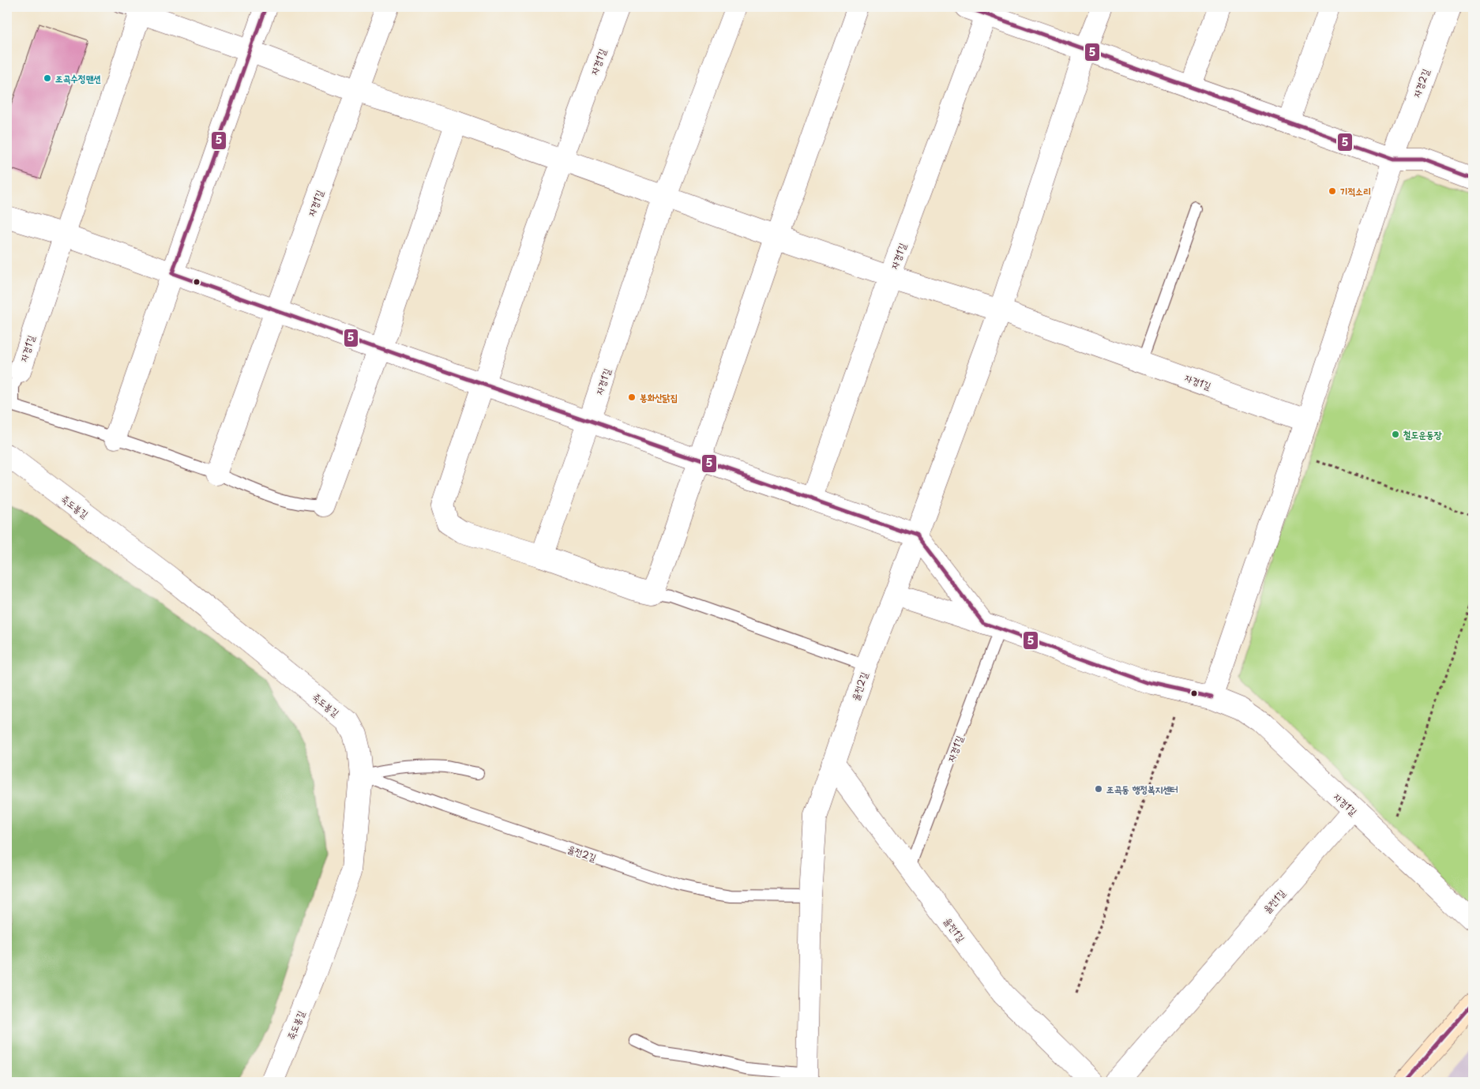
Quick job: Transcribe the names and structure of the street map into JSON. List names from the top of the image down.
{
  "streets": {
    "street": [
      "자경1길",
      "자경2길",
      "죽도봉길",
      "율전2길",
      "율전1길"
    ]
  },
  "crossings": [
    ["자경1길", "율전1길"],
    ["죽도봉길", "율전2길"],
    ["율전2길", "율전1길"]
  ],
  "places": [
    "조곡수정맨션",
    "기적소리",
    "봉화산닭집",
    "철도운동장",
    "조곡동 행정복지센터"
  ],
  "lines": ["transit line 5"]
}
